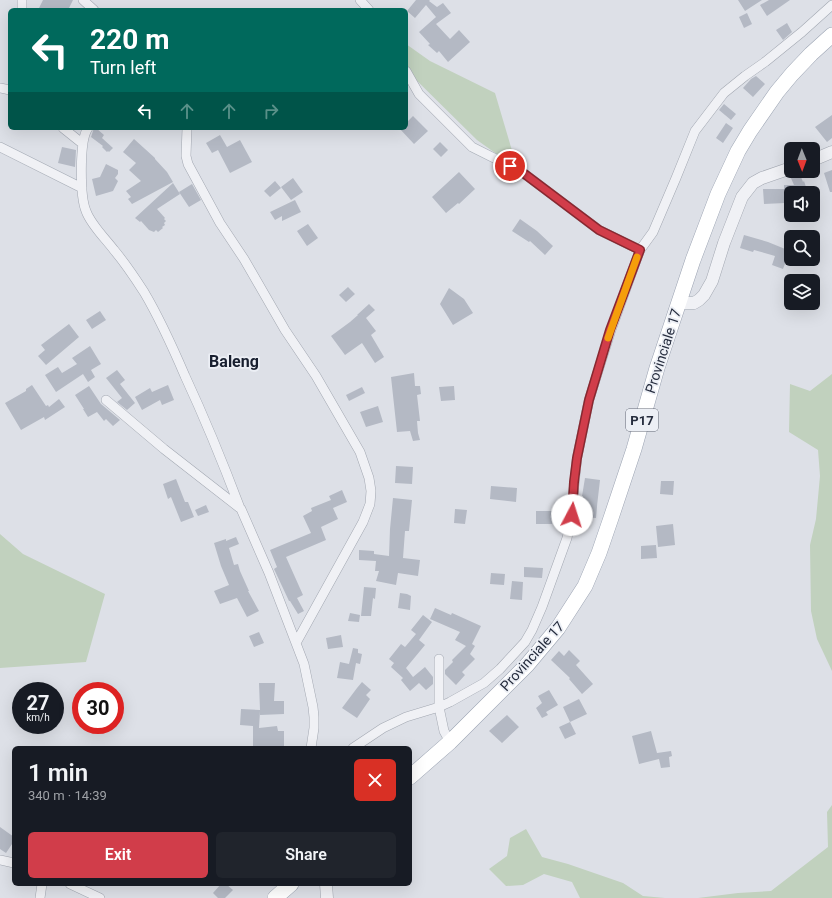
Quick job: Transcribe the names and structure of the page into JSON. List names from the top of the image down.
{
  "streets": {
    "main road": ["Provinciale 17", "P17"]
  },
  "districts": ["Baleng"],
  "north": "bottom",
  "page": {
    "turn": ["220 m", "Turn left"],
    "speed": "27 km/h",
    "limit": "30",
    "heading": ["1 min", "340 m · 14:39"],
    "buttons": ["Exit", "Share"]
  }
}
